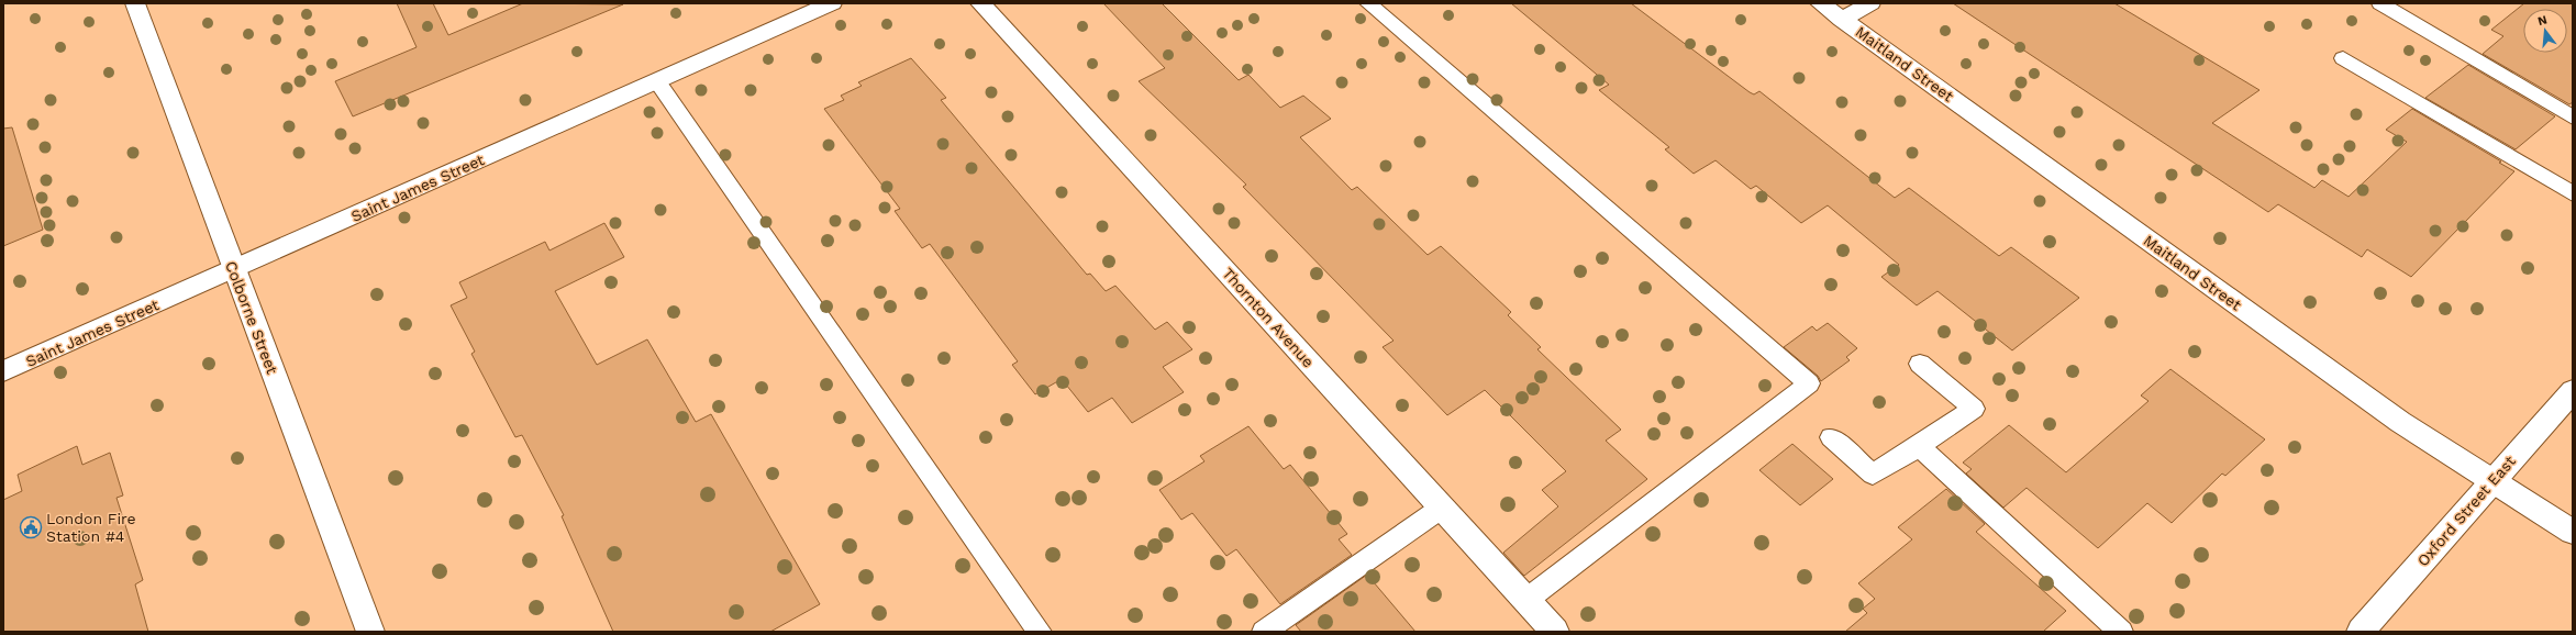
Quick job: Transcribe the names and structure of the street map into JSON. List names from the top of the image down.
{
  "streets": {
    "street": [
      "Maitland Street",
      "Saint James Street",
      "Colborne Street",
      "Thornton Avenue",
      "Oxford Street East"
    ]
  },
  "crossings": [
    ["Maitland Street", "Oxford Street East"],
    ["Saint James Street", "Colborne Street"]
  ],
  "places": {
    "public building": ["London Fire Station #4"]
  },
  "north": "top"
}
